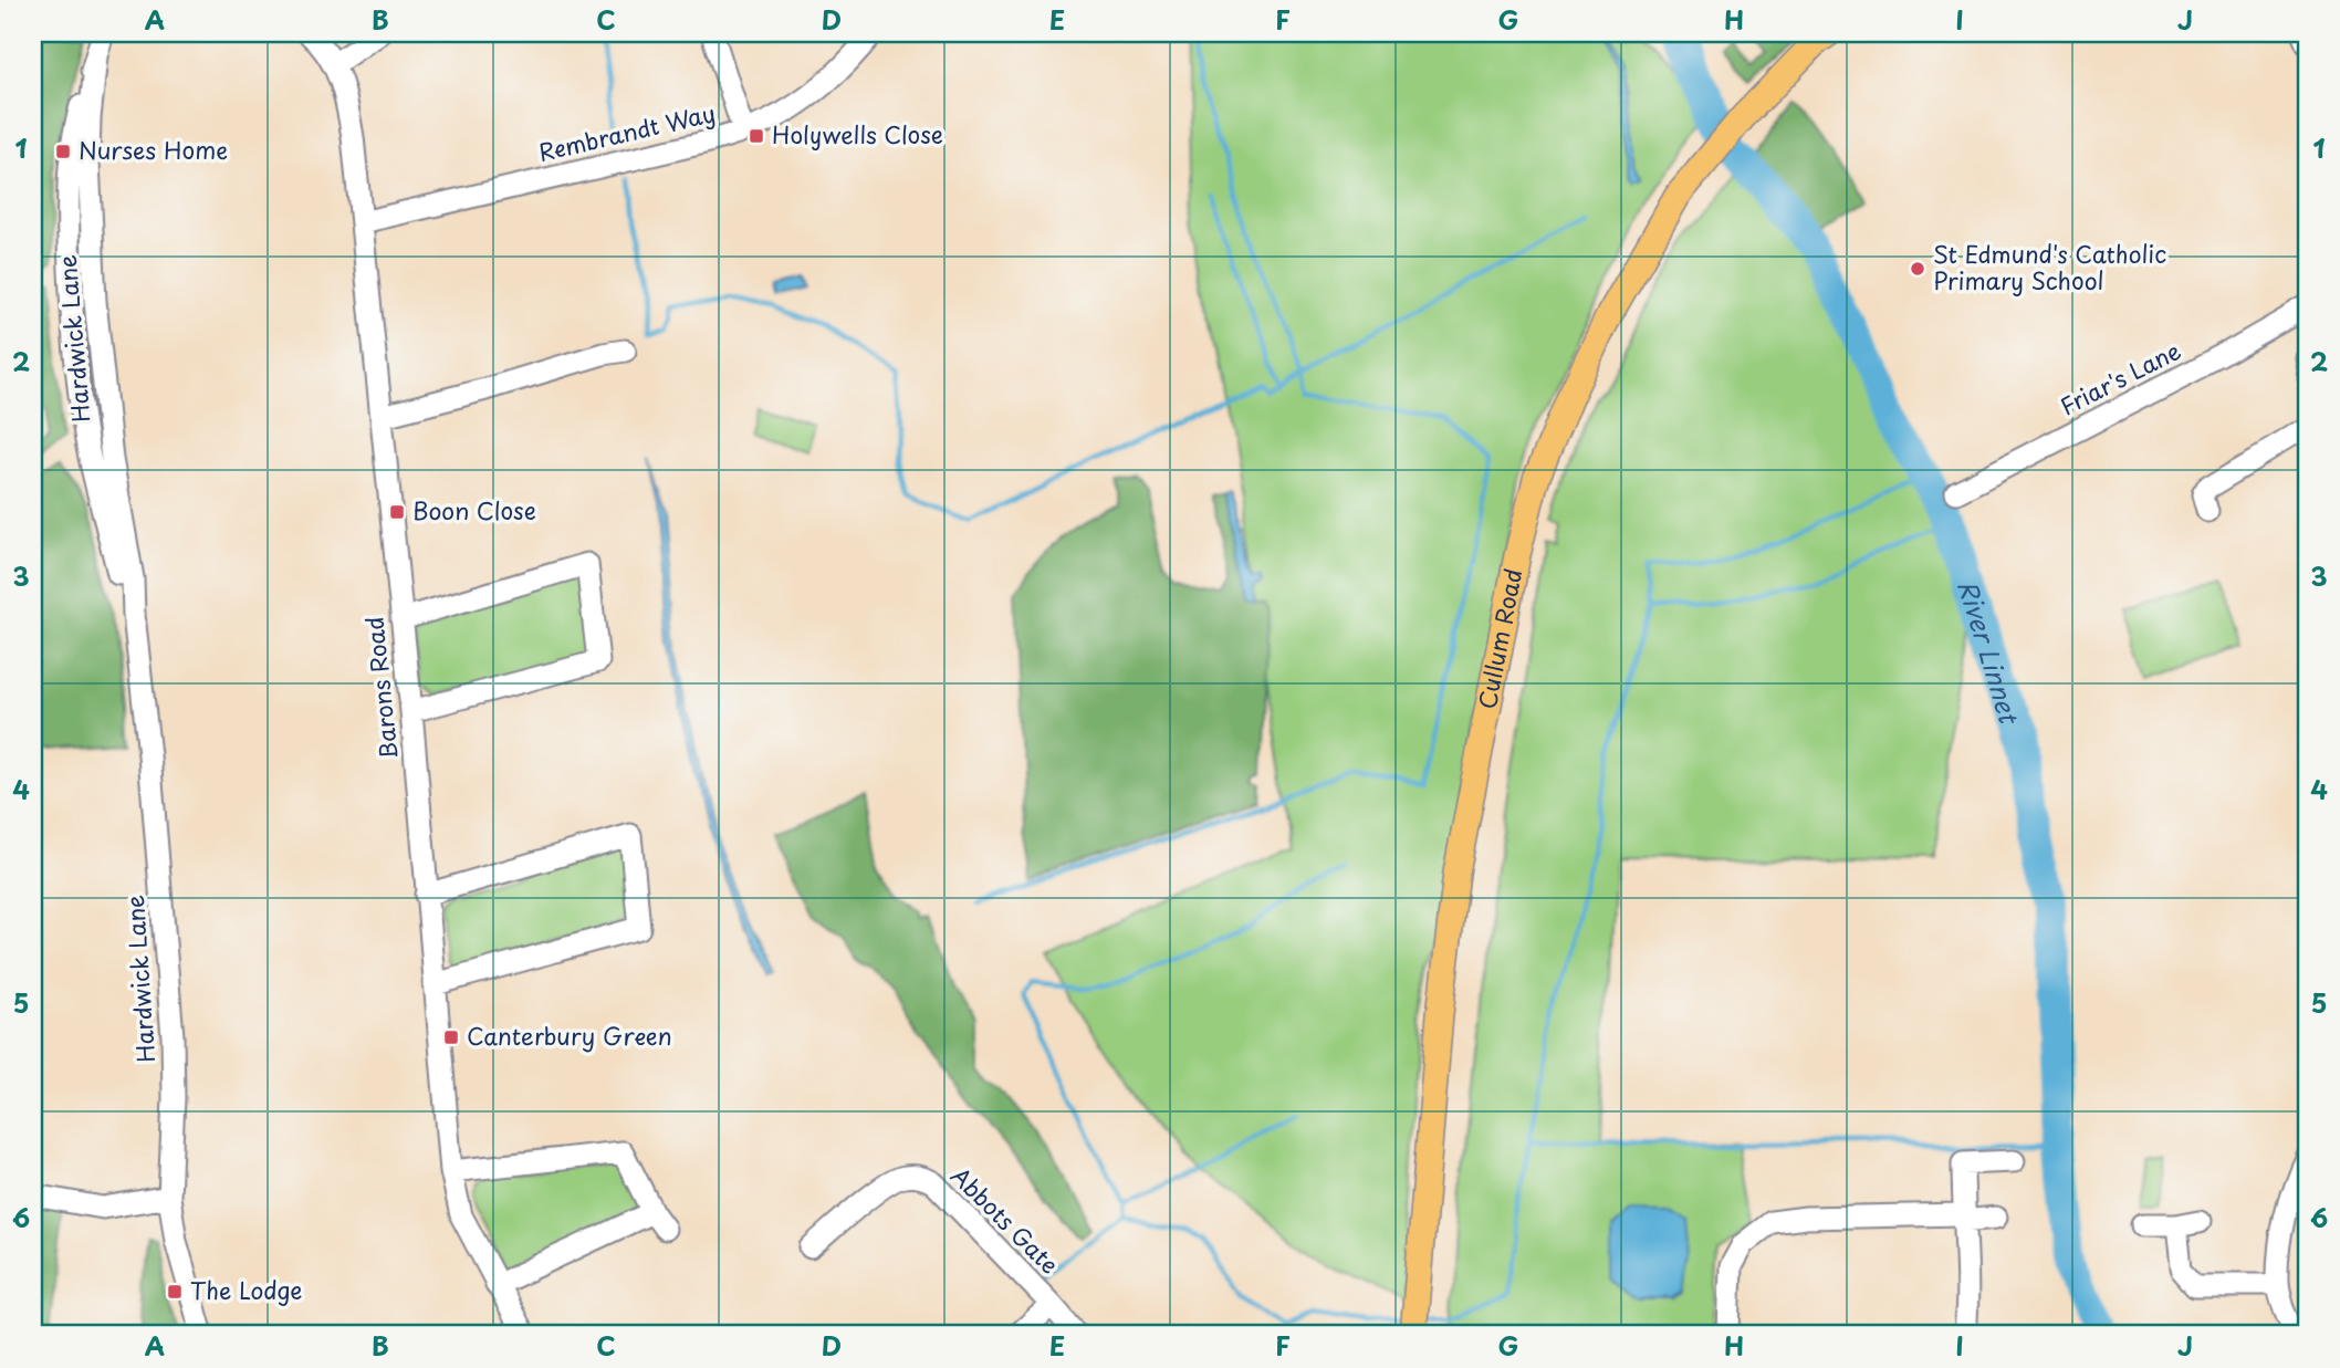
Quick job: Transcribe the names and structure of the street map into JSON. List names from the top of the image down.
{
  "streets": {
    "main road": ["Cullum Road"],
    "street": [
      "Rembrandt Way",
      "Hardwick Lane",
      "Friar's Lane",
      "Barons Road",
      "Abbots Gate"
    ]
  },
  "crossings": [
    ["Rembrandt Way", "Barons Road"]
  ],
  "water": ["River Linnet"],
  "places": {
    "transit": [
      "Holywells Close",
      "Nurses Home",
      "Boon Close",
      "Canterbury Green",
      "The Lodge"
    ],
    "other": ["St Edmund's Catholic Primary School"]
  },
  "grid": {
    "columns": [
      "A",
      "B",
      "C",
      "D",
      "E",
      "F",
      "G",
      "H",
      "I",
      "J"
    ],
    "rows": [
      "1",
      "2",
      "3",
      "4",
      "5",
      "6"
    ]
  }
}
